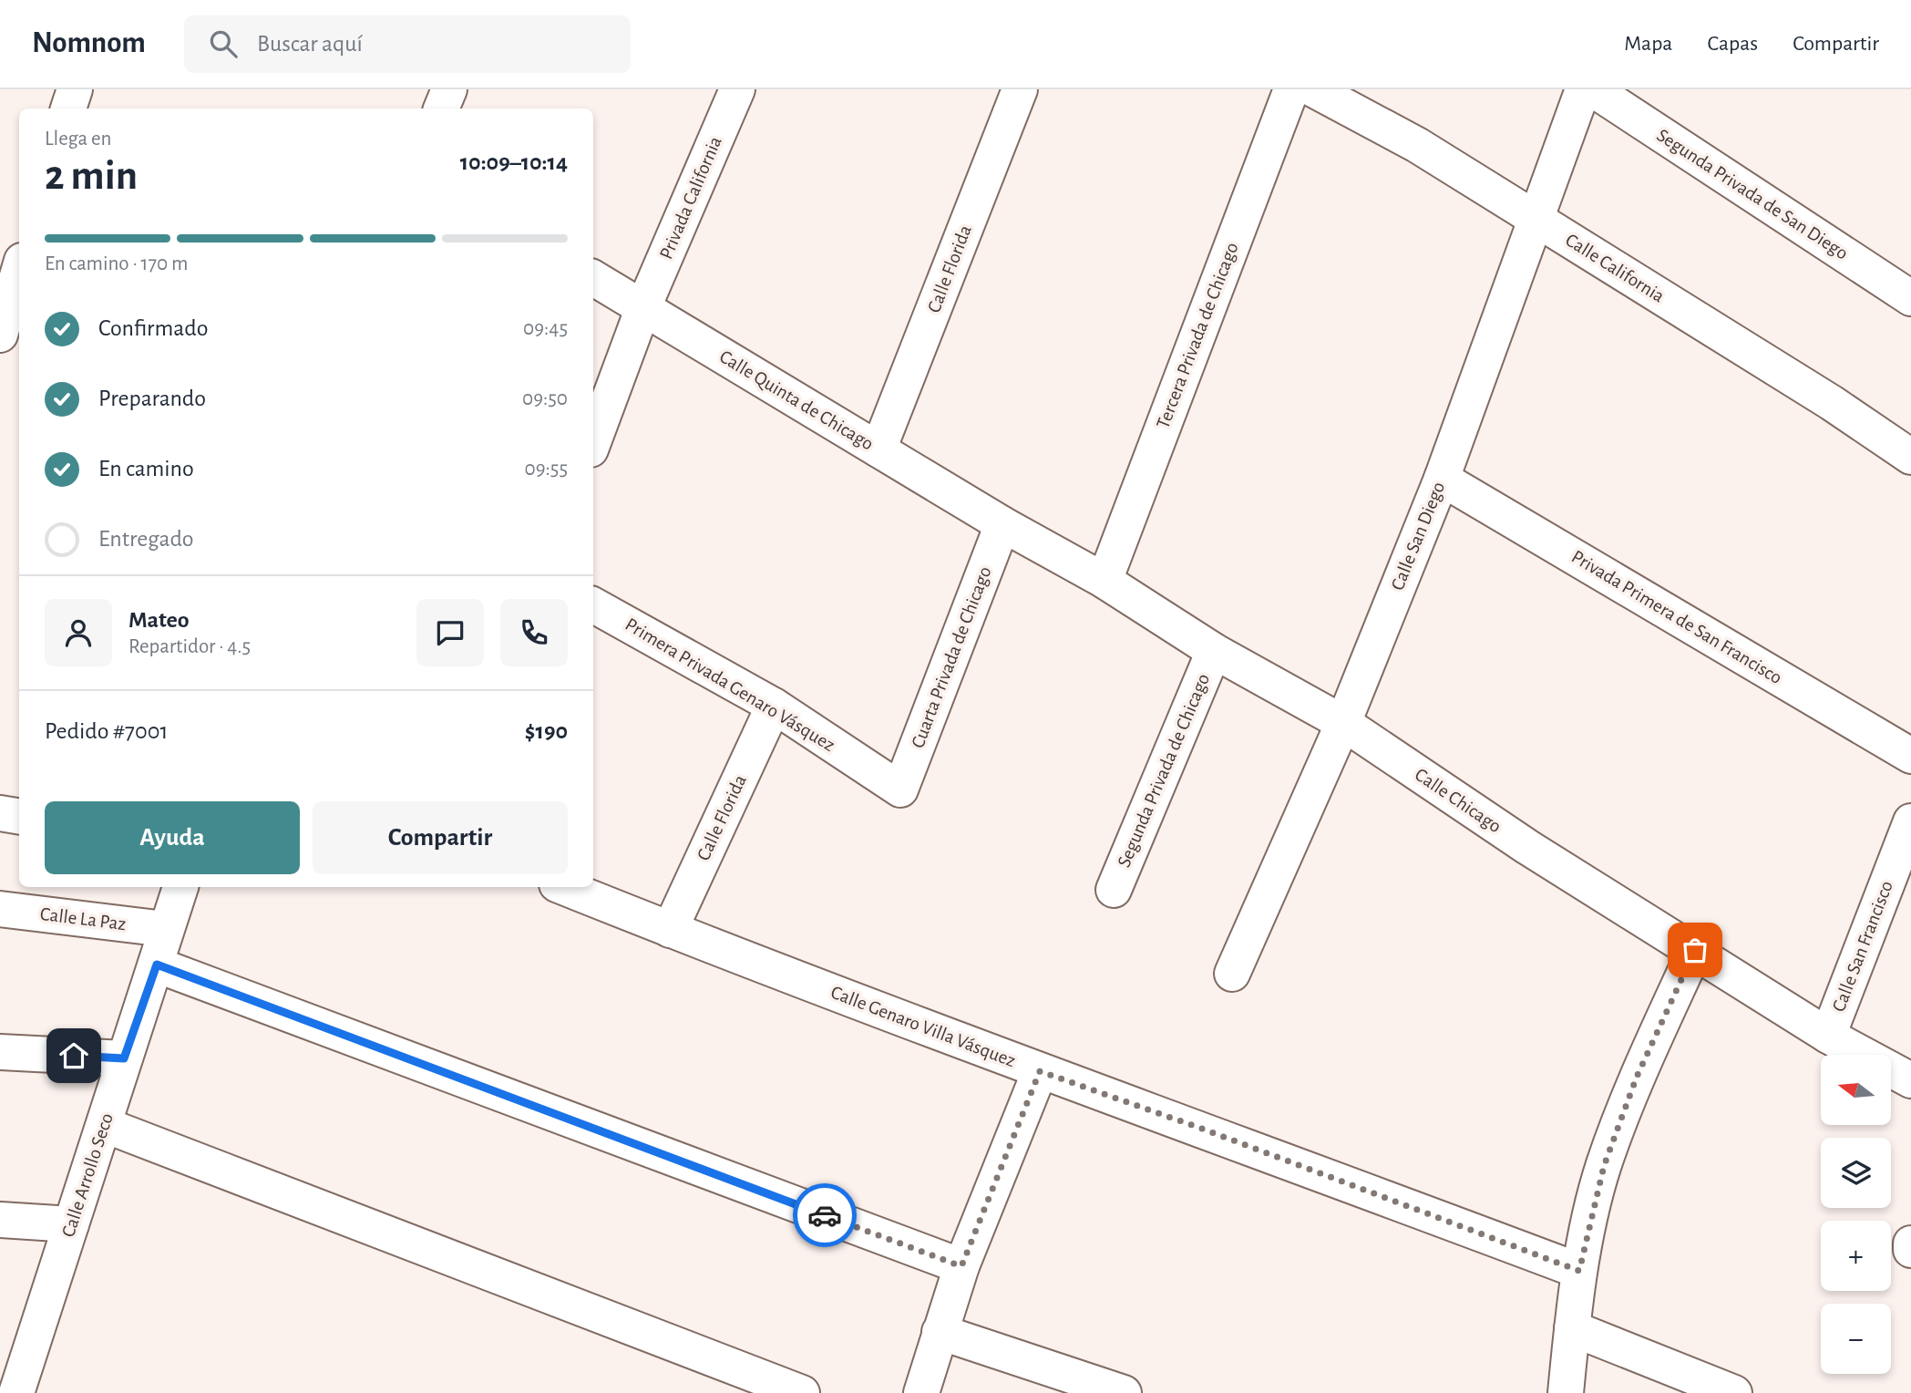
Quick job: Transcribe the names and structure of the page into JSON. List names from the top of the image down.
{
  "streets": {
    "street": [
      "Segunda Privada de San Diego",
      "Privada California",
      "Calle California",
      "Calle Florida",
      "Tercera Privada de Chicago",
      "Calle Quinta de Chicago",
      "Calle San Diego",
      "Privada Primera de San Francisco",
      "Cuarta Privada de Chicago",
      "Primera Privada Genaro Vásquez",
      "Segunda Privada de Chicago",
      "Calle Chicago",
      "Calle La Paz",
      "Calle San Francisco",
      "Calle Genaro Villa Vásquez",
      "Calle Arrollo Seco"
    ]
  },
  "crossings": [
    ["Privada California", "Calle Quinta de Chicago"],
    ["Calle California", "Calle San Diego"],
    ["Calle Florida", "Calle Quinta de Chicago"],
    ["Calle Florida", "Primera Privada Genaro Vásquez"],
    ["Calle Florida", "Calle Genaro Villa Vásquez"],
    ["Tercera Privada de Chicago", "Calle Chicago"],
    ["Calle Quinta de Chicago", "Cuarta Privada de Chicago"],
    ["Calle Quinta de Chicago", "Calle Chicago"],
    ["Calle San Diego", "Privada Primera de San Francisco"],
    ["Calle San Diego", "Calle Chicago"],
    ["Cuarta Privada de Chicago", "Primera Privada Genaro Vásquez"],
    ["Cuarta Privada de Chicago", "Calle Chicago"],
    ["Segunda Privada de Chicago", "Calle Chicago"],
    ["Calle Chicago", "Calle San Francisco"],
    ["Calle La Paz", "Calle Arrollo Seco"]
  ],
  "north": "left",
  "page": {
    "header": "Nomnom",
    "search": "Buscar aquí",
    "nav": ["Mapa", "Capas", "Compartir"],
    "heading": ["2 min", "Llega en", "10:09–10:14"],
    "panel": [
      "Mateo",
      "Repartidor · 4.5",
      "Pedido #7001",
      "$190"
    ],
    "bar": "En camino · 170 m",
    "list": [
      ["Confirmado", "09:45"],
      ["Preparando", "09:50"],
      ["En camino", "09:55"],
      "Entregado"
    ],
    "buttons": ["Ayuda", "Compartir"],
    "map_buttons": ["+", "−"]
  }
}
